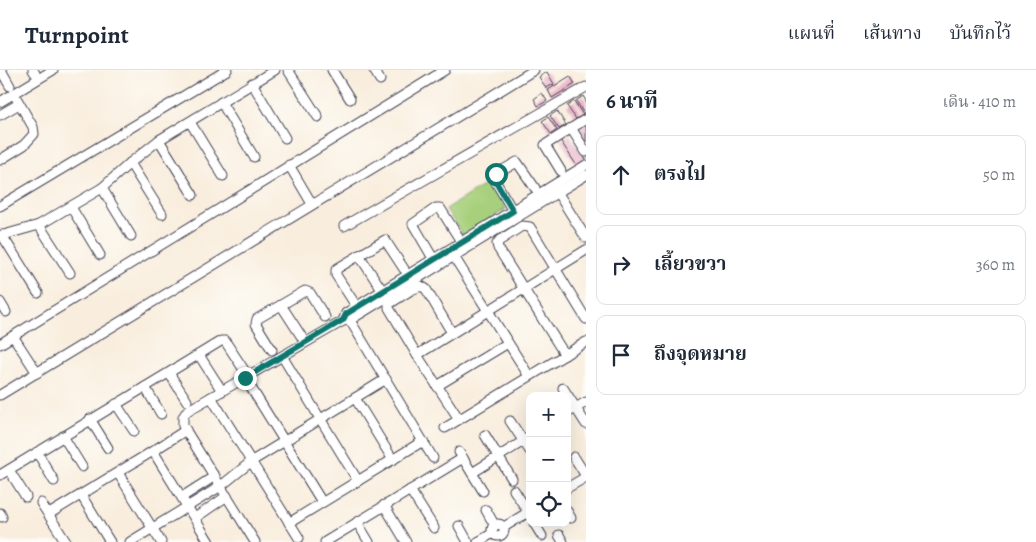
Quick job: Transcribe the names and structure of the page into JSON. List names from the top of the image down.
{
  "page": {
    "header": "Turnpoint",
    "nav": ["แผนที่", "เส้นทาง", "บันทึกไว้"],
    "heading": ["6 นาที", "เดิน · 410 m"],
    "list": [
      ["ตรงไป", "50 m"],
      ["เลี้ยวขวา", "360 m"],
      "ถึงจุดหมาย"
    ],
    "map_buttons": ["+", "−"]
  }
}
